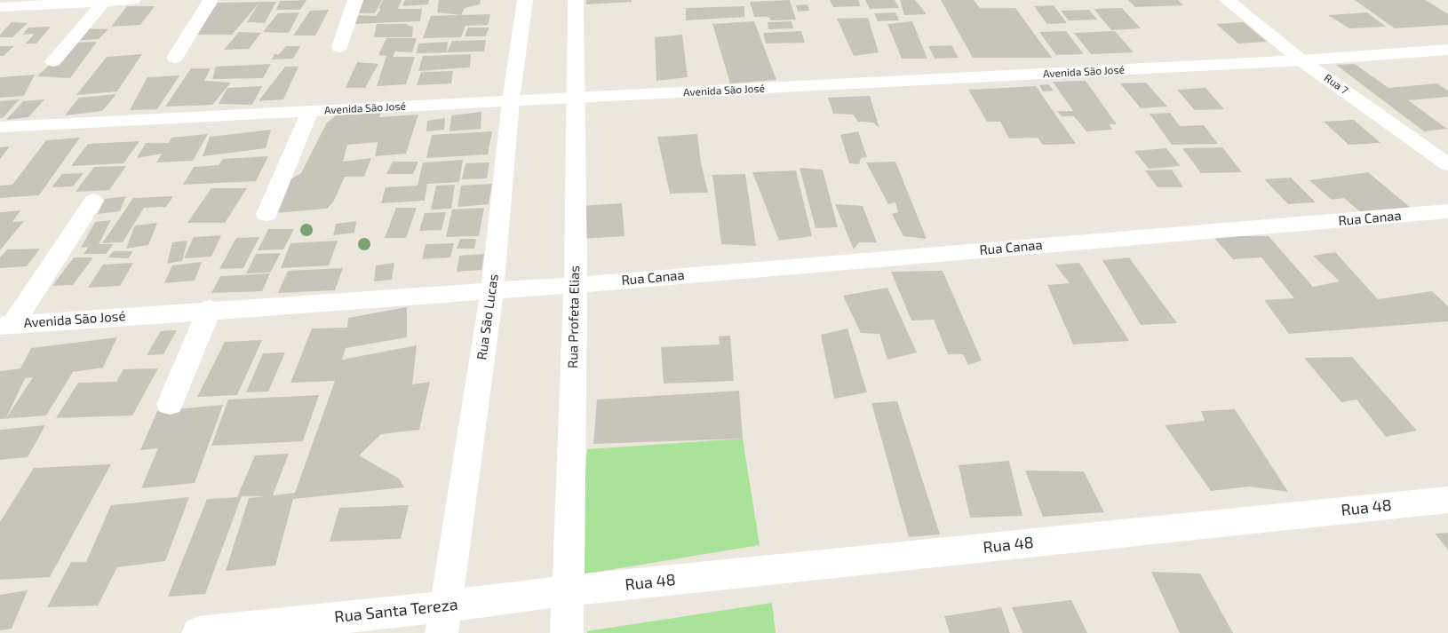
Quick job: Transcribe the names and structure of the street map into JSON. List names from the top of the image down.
{
  "streets": {
    "street": [
      "Avenida São José",
      "Rua 7",
      "Rua Canaa",
      "Rua São Lucas",
      "Rua Profeta Elias",
      "Rua 48",
      "Rua Santa Tereza"
    ]
  },
  "crossings": [
    ["Avenida São José", "Rua 7"],
    ["Avenida São José", "Rua Canaa"],
    ["Avenida São José", "Rua São Lucas"],
    ["Avenida São José", "Rua Profeta Elias"],
    ["Rua Canaa", "Rua Profeta Elias"],
    ["Rua São Lucas", "Rua Santa Tereza"],
    ["Rua Profeta Elias", "Rua 48"],
    ["Rua Profeta Elias", "Rua Santa Tereza"],
    ["Rua 48", "Rua Santa Tereza"]
  ]
}
